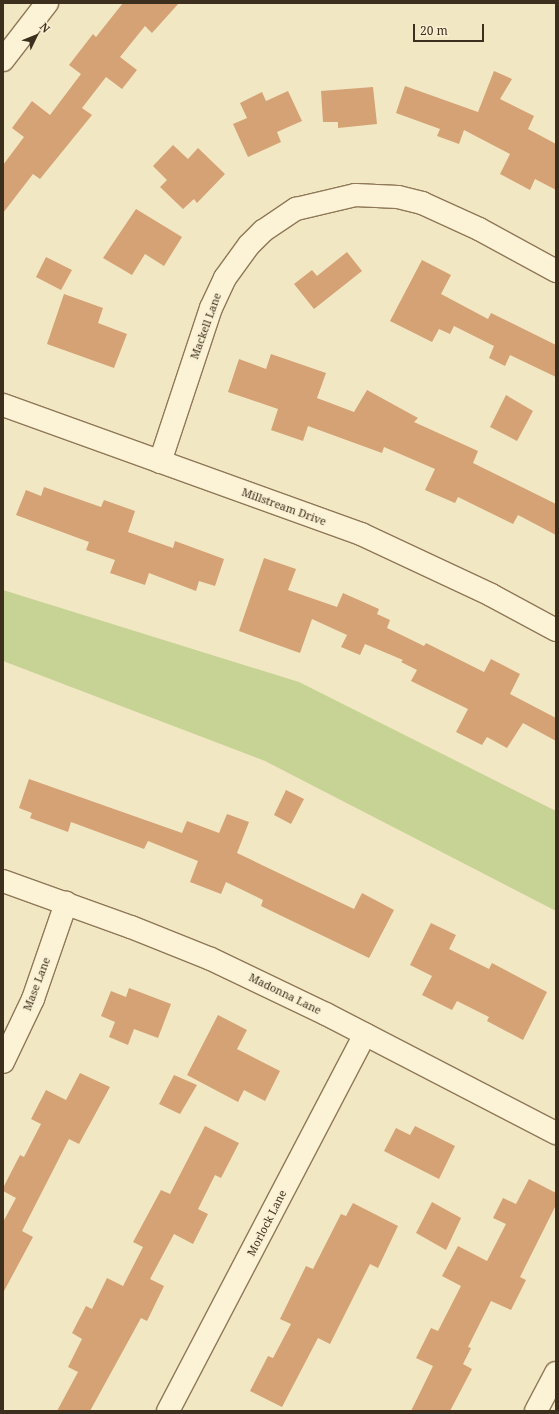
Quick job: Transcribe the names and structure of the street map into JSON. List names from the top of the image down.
{
  "streets": {
    "street": [
      "Mackell Lane",
      "Millstream Drive",
      "Mase Lane",
      "Madonna Lane",
      "Morlock Lane"
    ]
  },
  "crossings": [
    ["Mackell Lane", "Millstream Drive"],
    ["Mase Lane", "Madonna Lane"],
    ["Madonna Lane", "Morlock Lane"]
  ],
  "scale_bar": "20 m",
  "north": "top right"
}
